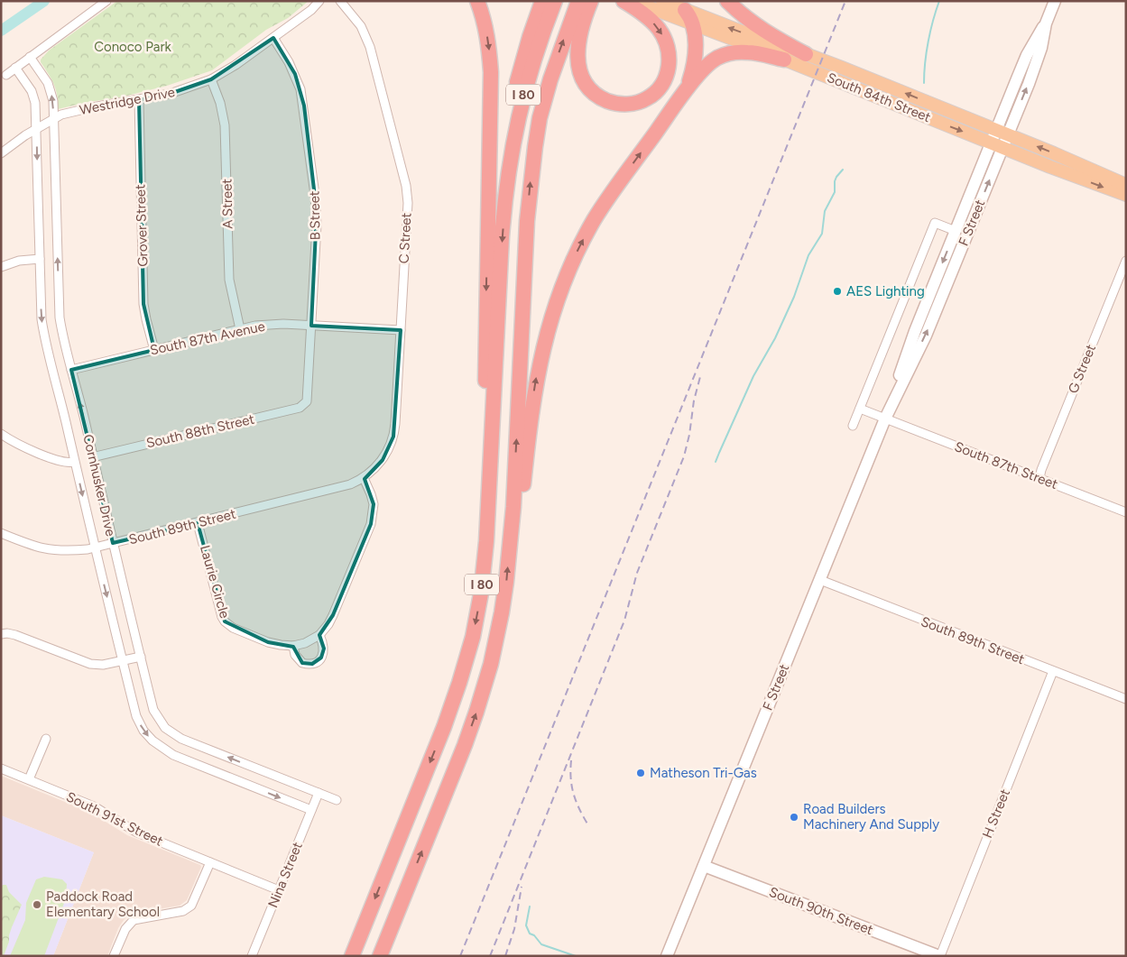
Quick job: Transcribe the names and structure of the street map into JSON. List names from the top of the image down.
{
  "streets": {
    "highway": ["I 80"],
    "main road": ["South 84th Street"],
    "street": [
      "Westridge Drive",
      "A Street",
      "B Street",
      "F Street",
      "Grover Street",
      "C Street",
      "South 87th Avenue",
      "G Street",
      "South 88th Street",
      "South 87th Street",
      "Cornhusker Drive",
      "South 89th Street",
      "Laurie Circle",
      "H Street",
      "South 91st Street",
      "Nina Street",
      "South 90th Street"
    ]
  },
  "crossings": [
    ["South 84th Street", "F Street"],
    ["Westridge Drive", "A Street"],
    ["Westridge Drive", "B Street"],
    ["Westridge Drive", "Grover Street"],
    ["Westridge Drive", "Cornhusker Drive"],
    ["A Street", "South 87th Avenue"],
    ["B Street", "South 87th Avenue"],
    ["B Street", "South 88th Street"],
    ["F Street", "South 87th Street"],
    ["F Street", "South 89th Street"],
    ["F Street", "South 90th Street"],
    ["Grover Street", "South 87th Avenue"],
    ["C Street", "South 87th Avenue"],
    ["C Street", "South 89th Street"],
    ["South 87th Avenue", "Cornhusker Drive"],
    ["G Street", "South 87th Street"],
    ["South 88th Street", "Cornhusker Drive"],
    ["Cornhusker Drive", "South 89th Street"],
    ["Cornhusker Drive", "Nina Street"],
    ["South 89th Street", "Laurie Circle"],
    ["South 89th Street", "H Street"],
    ["H Street", "South 90th Street"],
    ["South 91st Street", "Nina Street"]
  ],
  "parks": ["Conoco Park"],
  "places": [
    "AES Lighting",
    "Matheson Tri-Gas",
    "Road Builders Machinery And Supply",
    "Paddock Road Elementary School"
  ]
}
